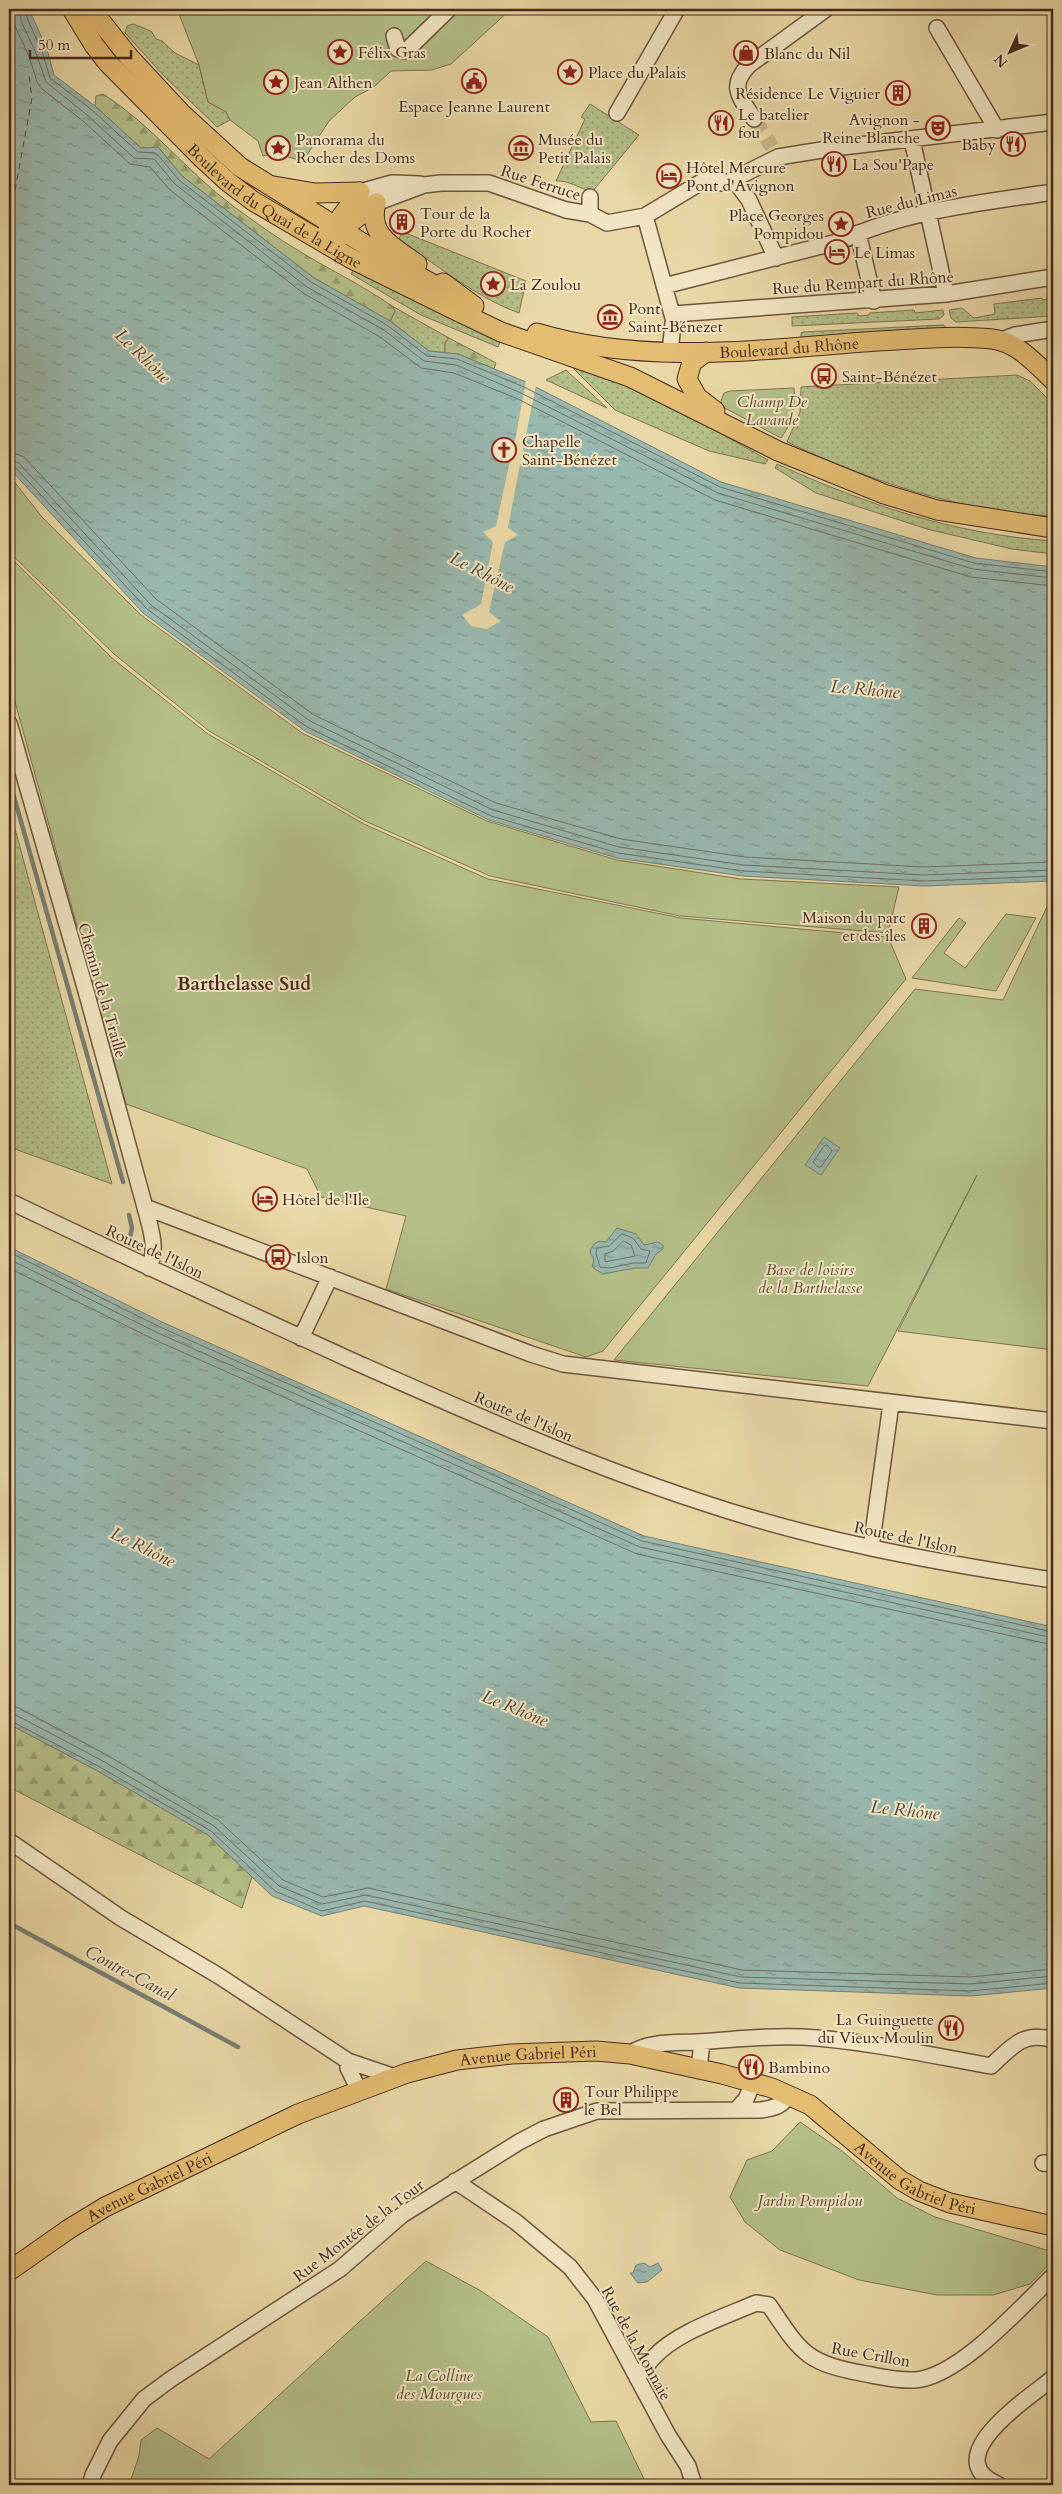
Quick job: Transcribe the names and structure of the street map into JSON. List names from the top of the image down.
{
  "streets": {
    "main road": ["Boulevard du Quai de la Ligne", "Boulevard du Rhône", "Avenue Gabriel Péri"],
    "street": [
      "Rue Ferruce",
      "Rue du Limas",
      "Rue du Rempart du Rhône",
      "Chemin de la Traille",
      "Route de l'Islon",
      "Rue Montée de la Tour",
      "Rue de la Monnaie",
      "Rue Crillon"
    ]
  },
  "crossings": [
    ["Boulevard du Quai de la Ligne", "Boulevard du Rhône"],
    ["Chemin de la Traille", "Route de l'Islon"],
    ["Avenue Gabriel Péri", "Rue Montée de la Tour"],
    ["Rue Montée de la Tour", "Rue de la Monnaie"],
    ["Rue de la Monnaie", "Rue Crillon"]
  ],
  "districts": ["Barthelasse Sud"],
  "water": ["Le Rhône", "Contre-Canal"],
  "parks": [
    "Champ De Lavande",
    "Base de loisirs de la Barthelasse",
    "Jardin Pompidou",
    "La Colline des Mourgues"
  ],
  "places": {
    "place": [
      "Félix Gras",
      "Place du Palais",
      "Jean Althen",
      "Panorama du Rocher des Doms",
      "Place Georges Pompidou",
      "La Zoulou"
    ],
    "shop": ["Blanc du Nil"],
    "public building": ["Espace Jeanne Laurent"],
    "building": [
      "Résidence Le Viguier",
      "Tour de la Porte du Rocher",
      "Maison du parc et des îles",
      "Tour Philippe le Bel"
    ],
    "restaurant": [
      "Le batelier fou",
      "Baby",
      "La Sou'Pape",
      "La Guinguette du Vieux Moulin",
      "Bambino"
    ],
    "theatre": ["Avignon - Reine Blanche"],
    "museum": ["Musée du Petit Palais", "Pont Saint-Bénezet"],
    "hotel": ["Hôtel Mercure Pont d'Avignon", "Le Limas", "Hôtel de l'Ile"],
    "bus stop": ["Saint-Bénézet", "Islon"],
    "church": ["Chapelle Saint-Bénézet"]
  },
  "scale_bar": "50 m",
  "north": "bottom left"
}
